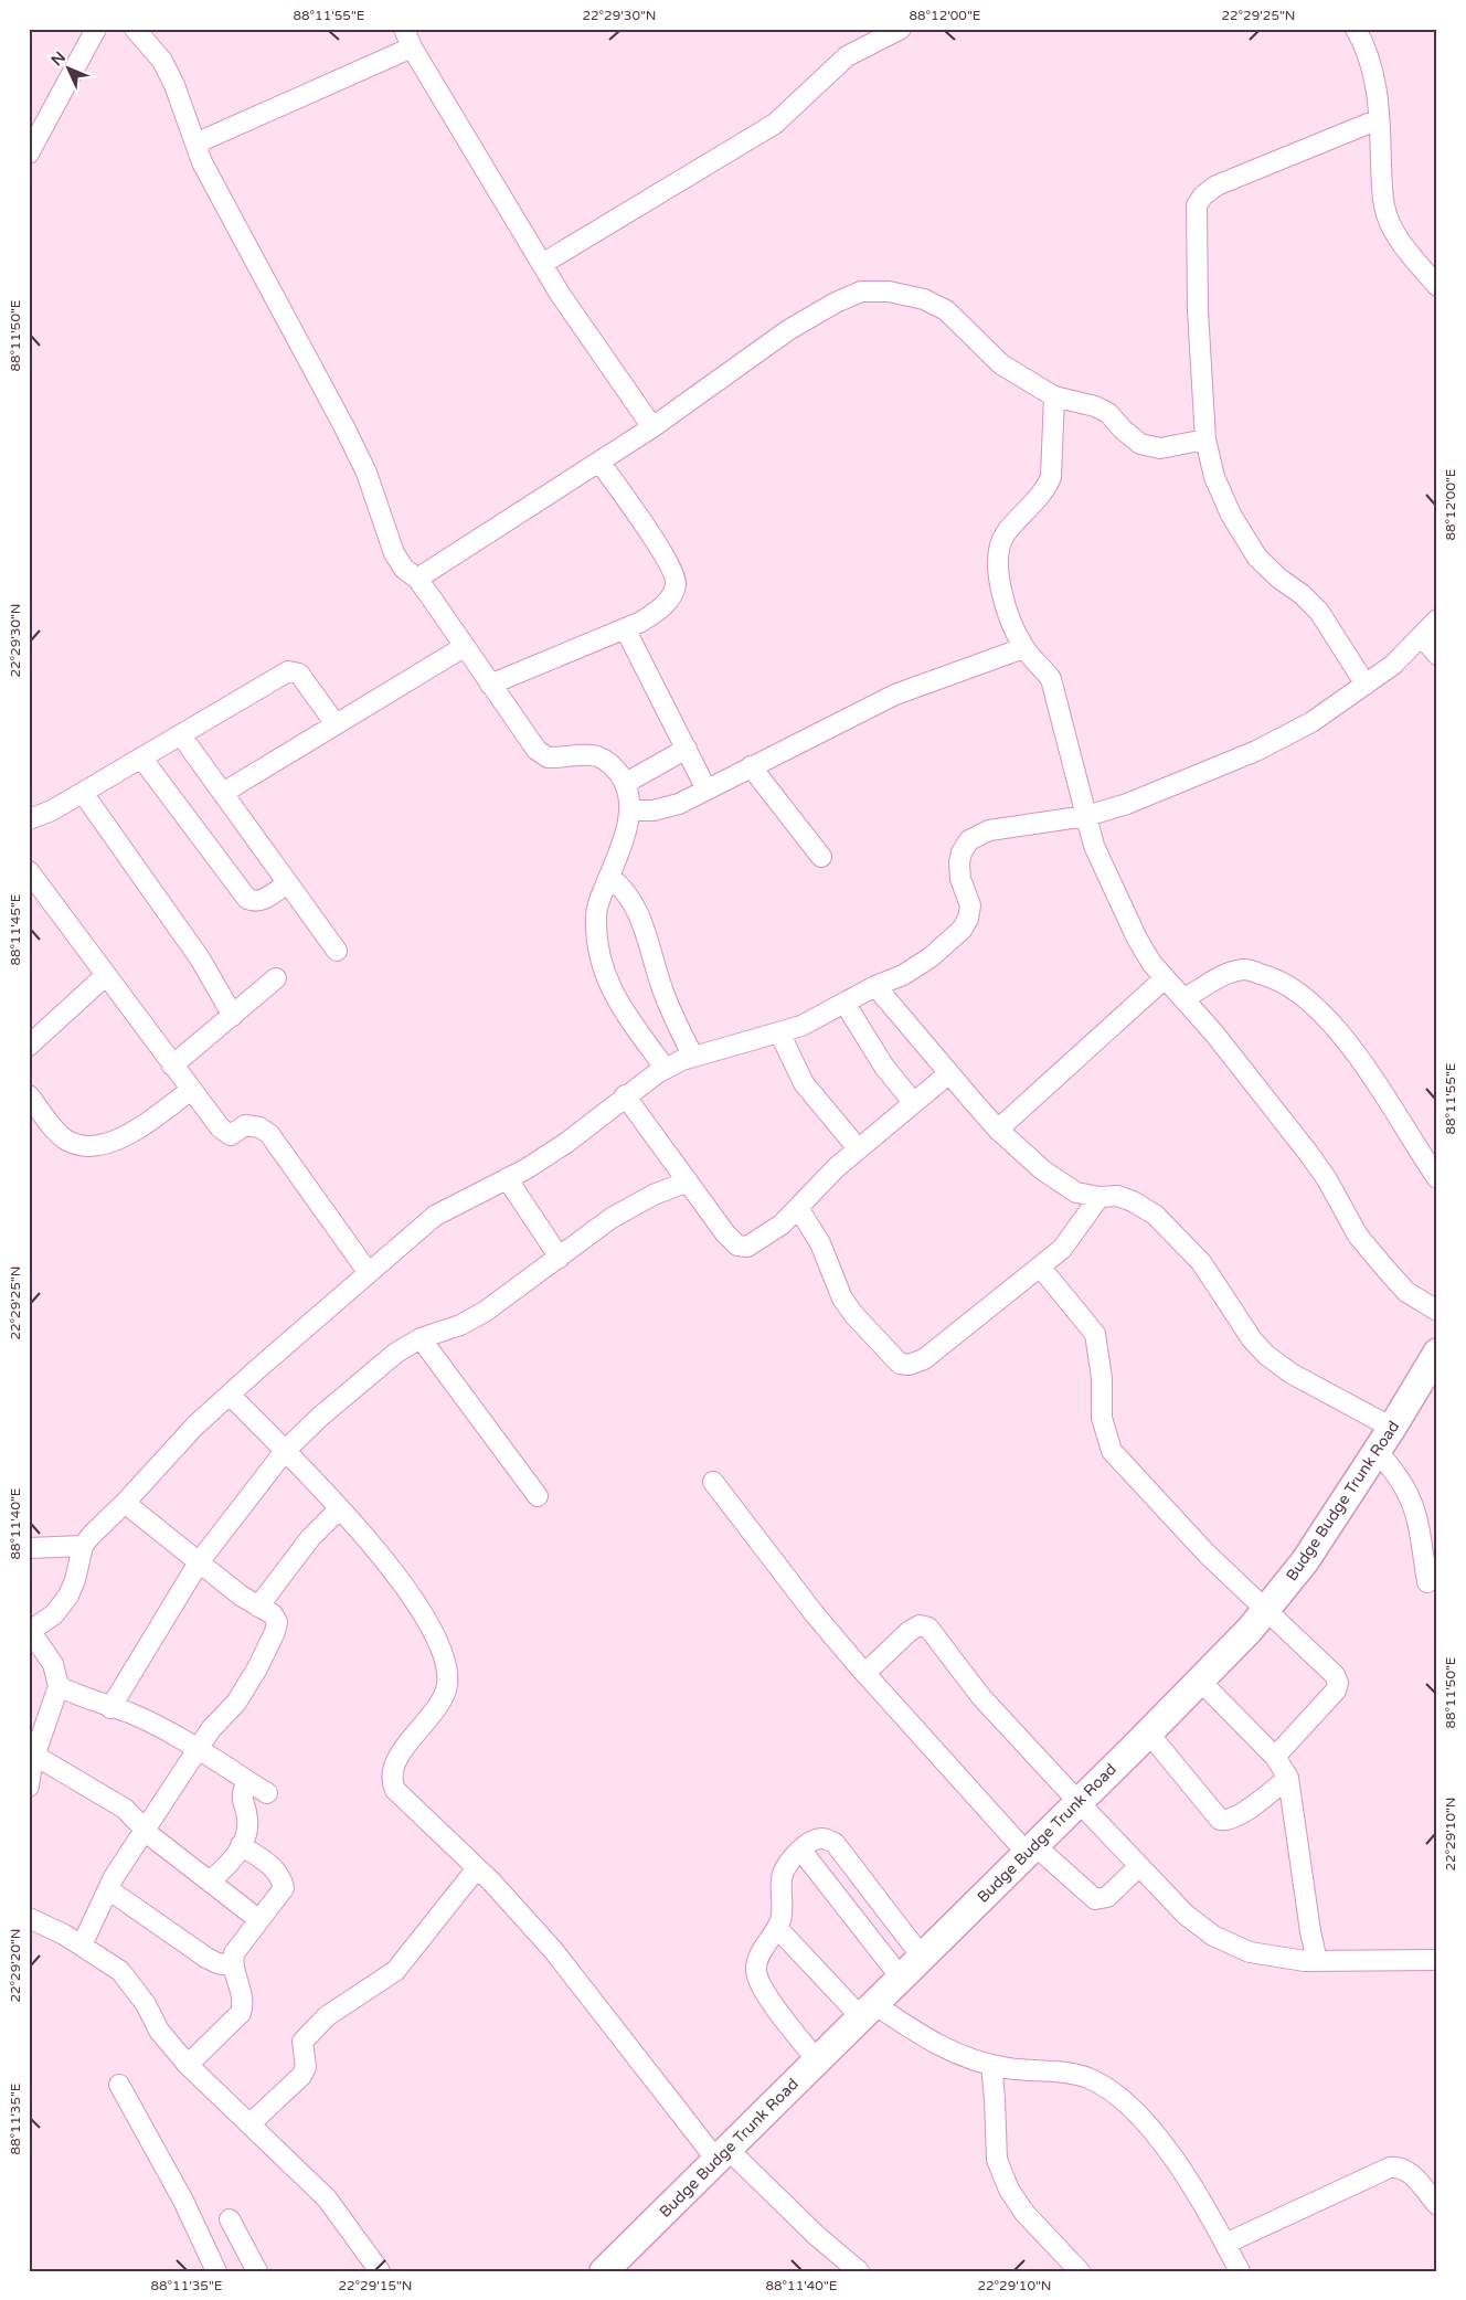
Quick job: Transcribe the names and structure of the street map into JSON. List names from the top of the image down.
{
  "streets": {
    "main road": ["Budge Budge Trunk Road"]
  },
  "north": "top left",
  "coordinates": [
    "88°11'55\"E",
    "22°29'30\"N",
    "88°12'00\"E",
    "22°29'25\"N",
    "88°11'50\"E",
    "88°11'45\"E",
    "88°11'40\"E",
    "22°29'10\"N",
    "22°29'20\"N",
    "88°11'35\"E",
    "22°29'15\"N"
  ]
}
